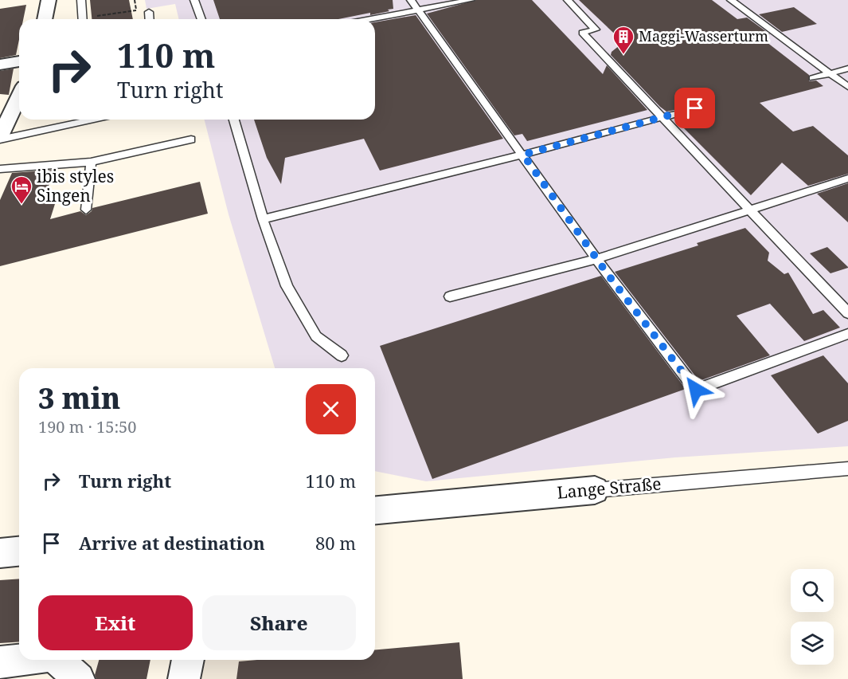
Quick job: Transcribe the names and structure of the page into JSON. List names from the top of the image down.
{
  "streets": {
    "street": ["Lange Straße"]
  },
  "places": {
    "building": ["Maggi-Wasserturm"],
    "hotel": ["ibis styles Singen"]
  },
  "page": {
    "turn": ["110 m", "Turn right"],
    "heading": ["3 min", "190 m · 15:50"],
    "list": [
      {
        "name": "Turn right",
        "value": "110 m"
      },
      {
        "name": "Arrive at destination",
        "value": "80 m"
      }
    ],
    "buttons": ["Exit", "Share"]
  }
}
